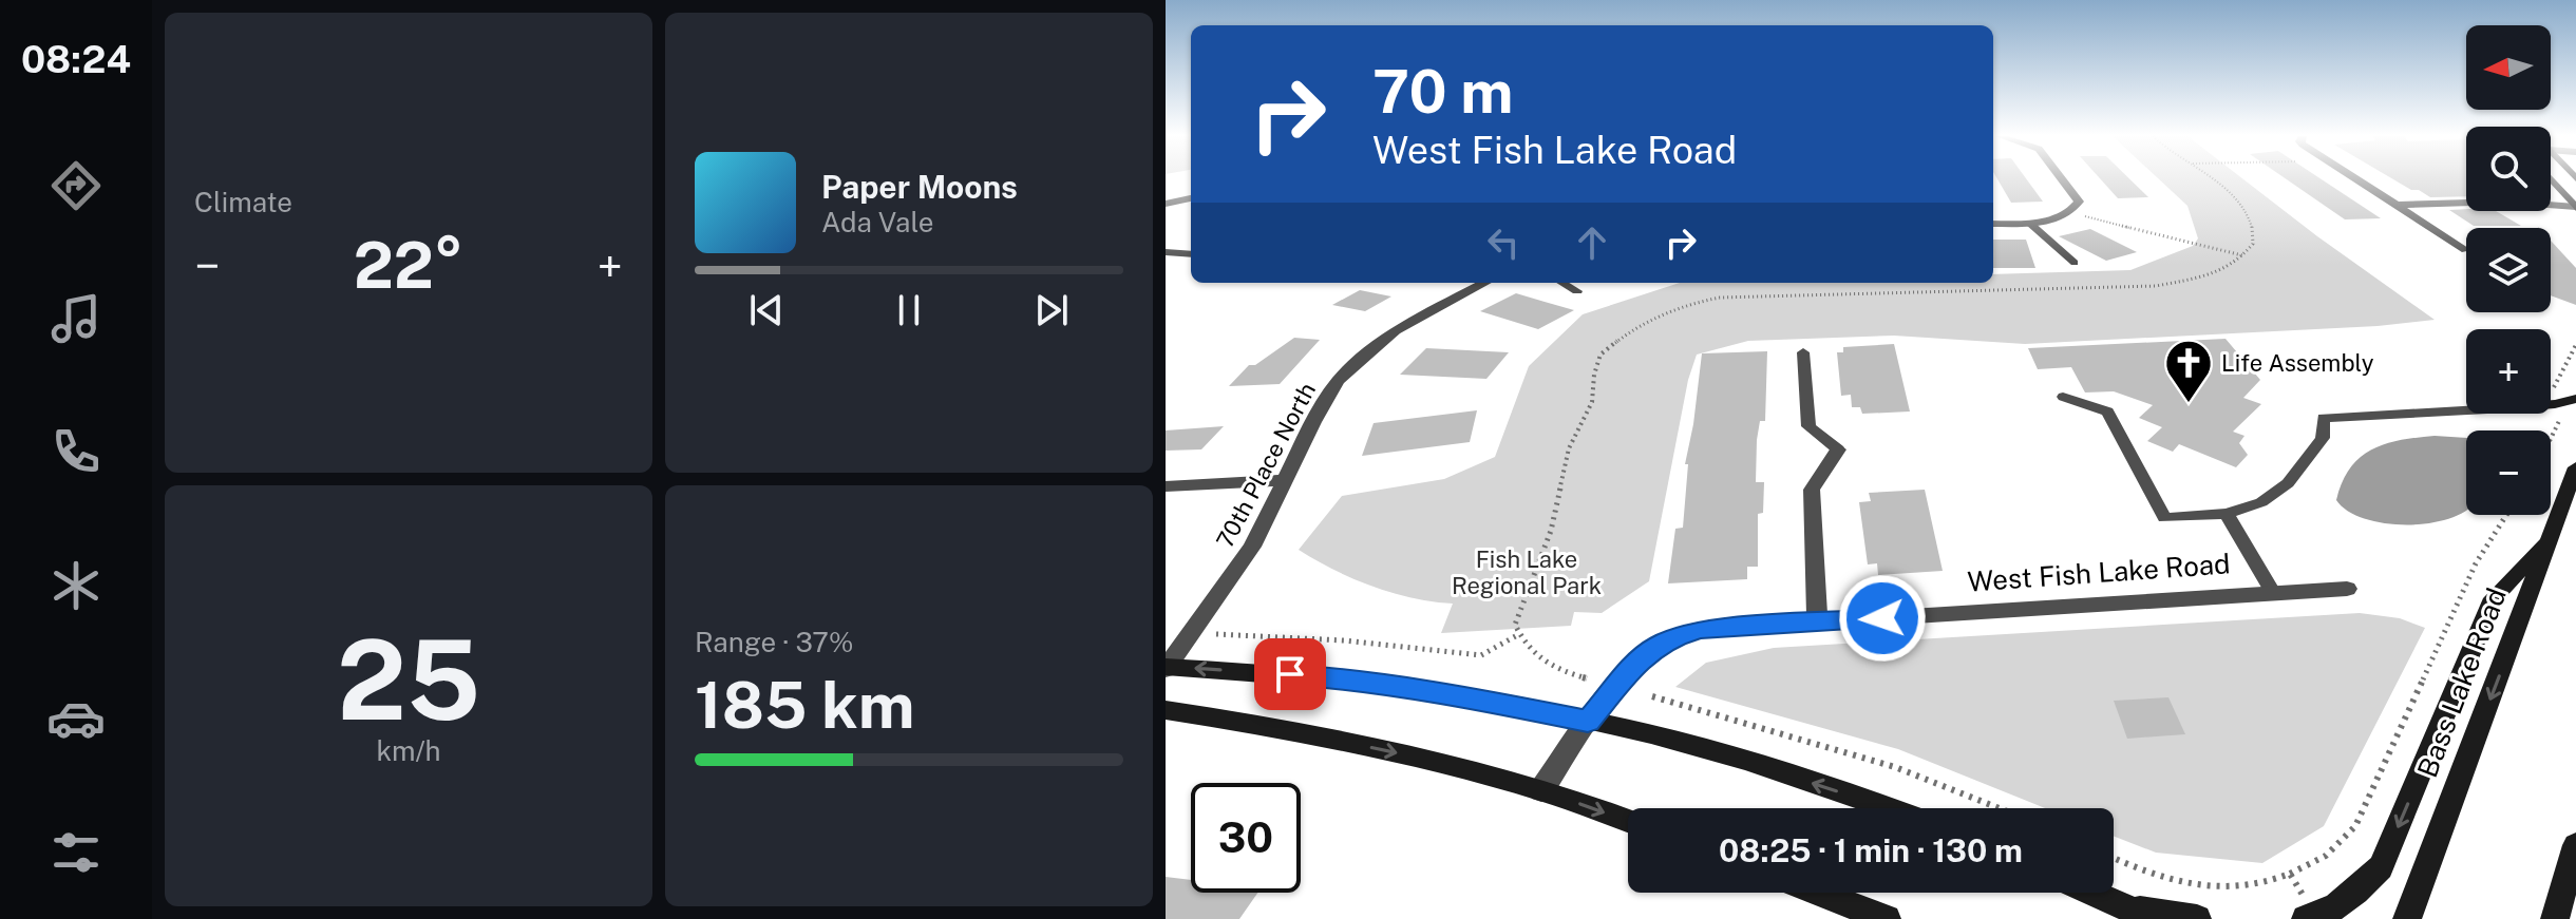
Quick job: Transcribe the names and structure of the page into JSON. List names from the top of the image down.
{
  "streets": {
    "main road": ["Bass Lake Road"],
    "street": ["70th Place North", "West Fish Lake Road"]
  },
  "parks": ["Fish Lake Regional Park"],
  "places": {
    "church": ["Life Assembly"]
  },
  "north": "left",
  "page": {
    "tabs": "08:24",
    "tile": [
      "Climate",
      ["25", "km/h"],
      ["Range · 37%", "185 km"]
    ],
    "map_buttons": ["+", "−"],
    "turn": ["70 m", "West Fish Lake Road"],
    "song": ["Paper Moons", "Ada Vale"],
    "heat": ["−", "22°", "+"],
    "limit": "30",
    "trip": "08:25 · 1 min · 130 m"
  }
}
